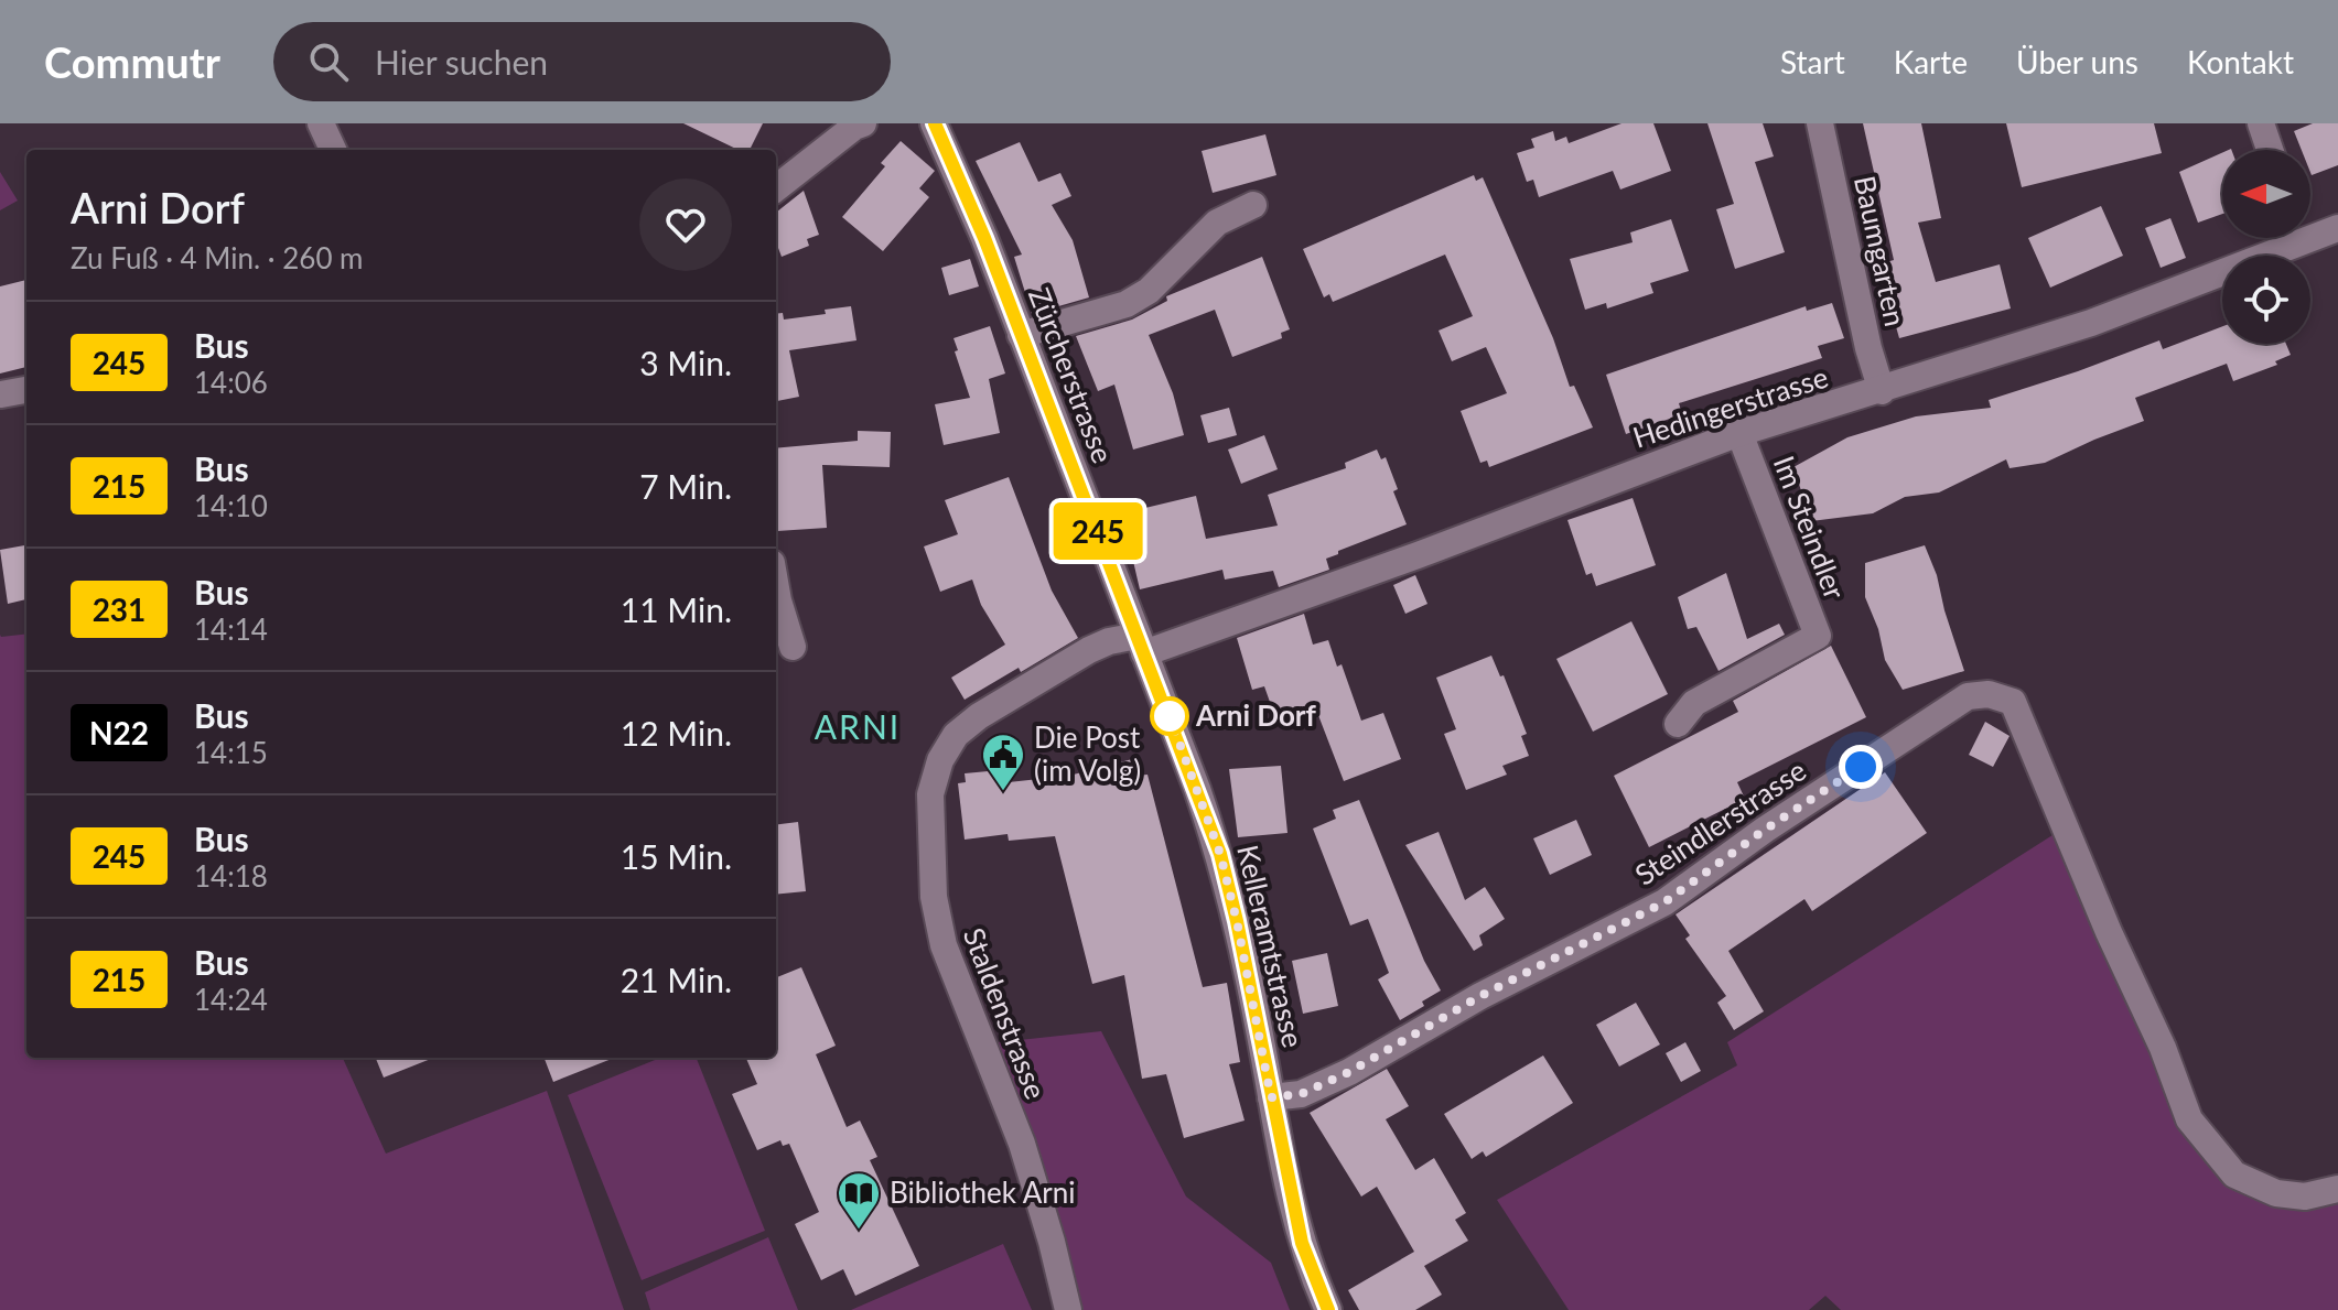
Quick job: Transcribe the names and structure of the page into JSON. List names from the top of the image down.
{
  "streets": {
    "street": [
      "Baumgarten",
      "Zürcherstrasse",
      "Hedingerstrasse",
      "Im Steindler",
      "Steindlerstrasse",
      "Kelleramtstrasse",
      "Staldenstrasse"
    ]
  },
  "crossings": [
    ["Baumgarten", "Hedingerstrasse"],
    ["Zürcherstrasse", "Hedingerstrasse"],
    ["Zürcherstrasse", "Kelleramtstrasse"],
    ["Zürcherstrasse", "Staldenstrasse"],
    ["Hedingerstrasse", "Im Steindler"],
    ["Hedingerstrasse", "Kelleramtstrasse"],
    ["Hedingerstrasse", "Staldenstrasse"],
    ["Steindlerstrasse", "Kelleramtstrasse"],
    ["Kelleramtstrasse", "Staldenstrasse"]
  ],
  "districts": ["ARNI"],
  "places": {
    "other": ["Arni Dorf"],
    "public building": ["Die Post (im Volg)"],
    "library": ["Bibliothek Arni"]
  },
  "lines": ["bus line 245"],
  "north": "left",
  "page": {
    "header": "Commutr",
    "search": "Hier suchen",
    "nav": [
      "Start",
      "Karte",
      "Über uns",
      "Kontakt"
    ],
    "on_map": "245",
    "heading": ["Arni Dorf", "Zu Fuß · 4 Min. · 260 m"],
    "list": [
      {
        "mark": "245",
        "name": "Bus",
        "note": "14:06",
        "value": "3 Min."
      },
      {
        "mark": "215",
        "name": "Bus",
        "note": "14:10",
        "value": "7 Min."
      },
      {
        "mark": "231",
        "name": "Bus",
        "note": "14:14",
        "value": "11 Min."
      },
      {
        "mark": "N22",
        "name": "Bus",
        "note": "14:15",
        "value": "12 Min."
      },
      {
        "mark": "245",
        "name": "Bus",
        "note": "14:18",
        "value": "15 Min."
      },
      {
        "mark": "215",
        "name": "Bus",
        "note": "14:24",
        "value": "21 Min."
      }
    ]
  }
}
